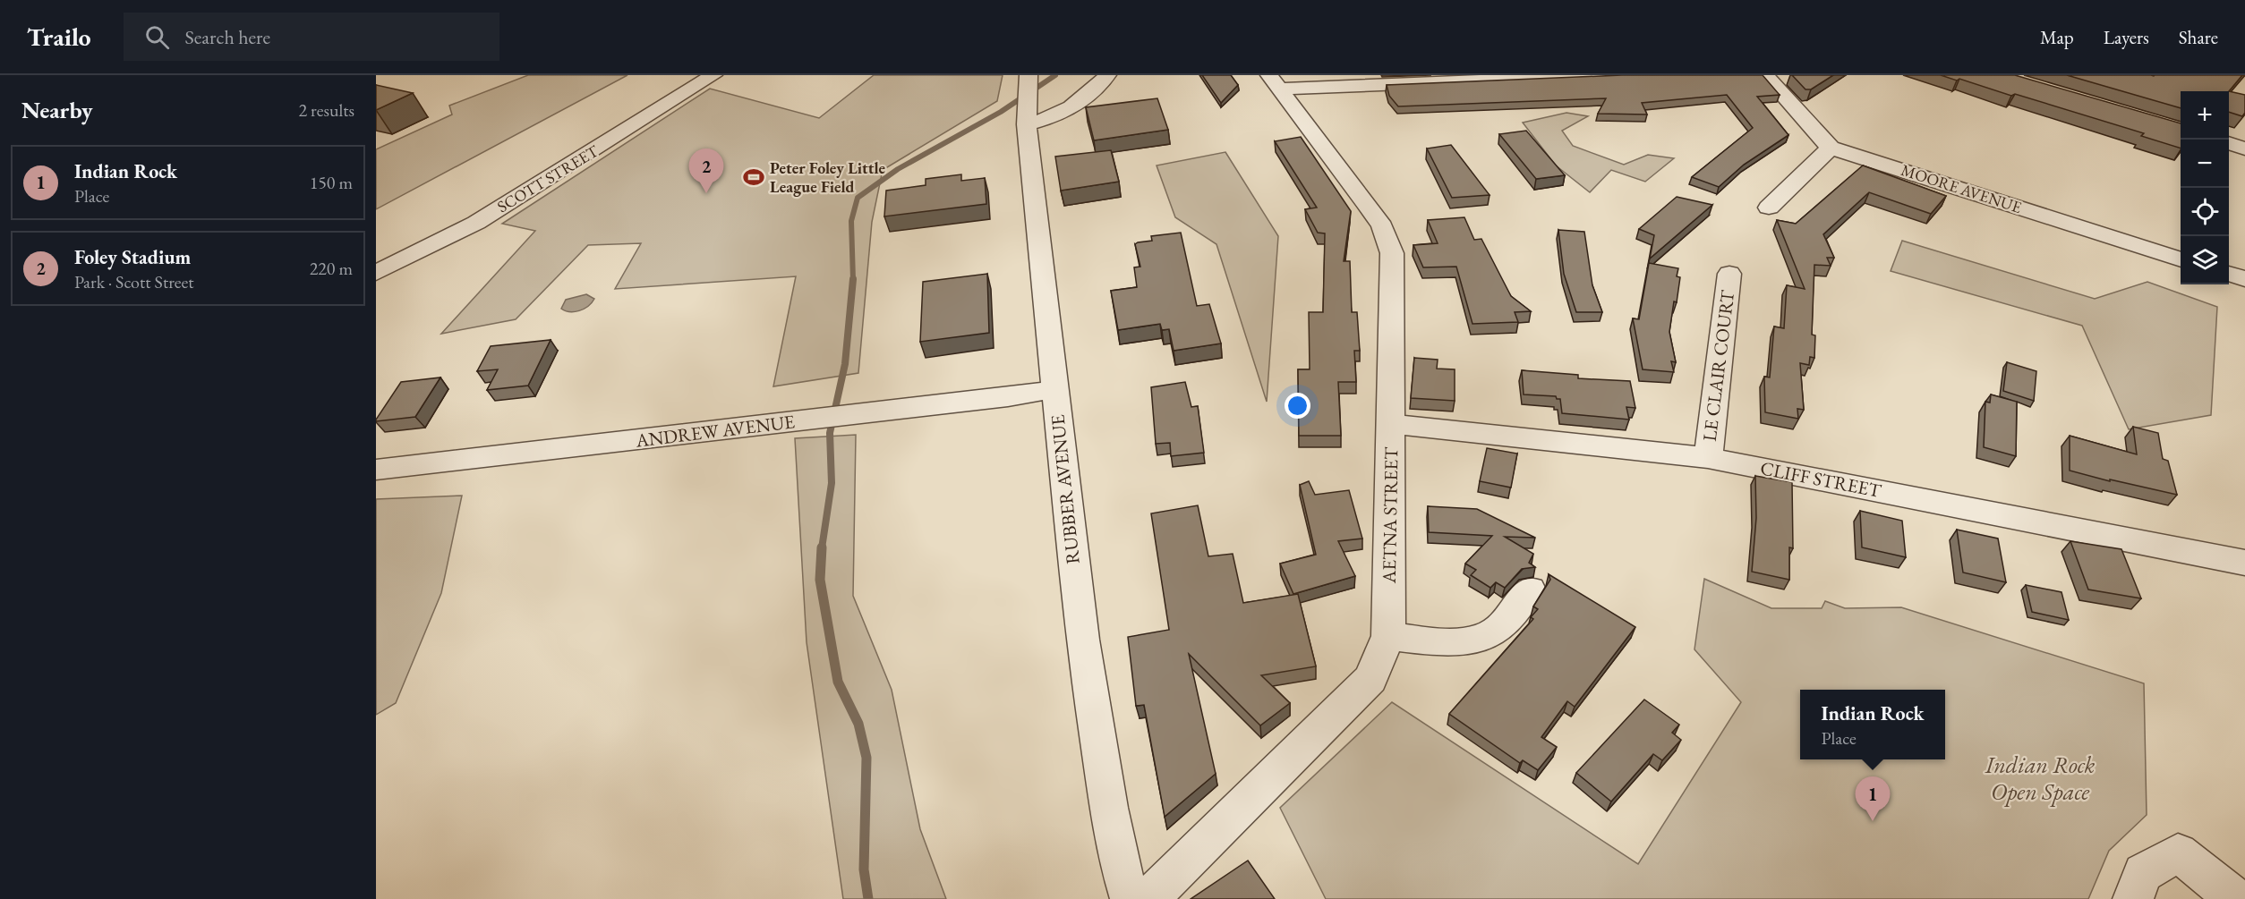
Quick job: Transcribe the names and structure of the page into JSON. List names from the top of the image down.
{
  "streets": {
    "street": [
      "SCOTT STREET",
      "MOORE AVENUE",
      "LE CLAIR COURT",
      "ANDREW AVENUE",
      "CLIFF STREET",
      "RUBBER AVENUE",
      "AETNA STREET"
    ]
  },
  "crossings": [
    ["LE CLAIR COURT", "CLIFF STREET"],
    ["ANDREW AVENUE", "RUBBER AVENUE"],
    ["CLIFF STREET", "AETNA STREET"]
  ],
  "parks": ["Indian Rock Open Space"],
  "places": {
    "sports": ["Peter Foley Little League Field"]
  },
  "page": {
    "header": "Trailo",
    "search": "Search here",
    "nav": ["Map", "Layers", "Share"],
    "heading": ["Nearby", "2 results"],
    "map_buttons": ["+", "−"],
    "list": [
      {
        "mark": "1",
        "name": "Indian Rock",
        "note": "Place",
        "value": "150 m"
      },
      {
        "mark": "2",
        "name": "Foley Stadium",
        "note": "Park · Scott Street",
        "value": "220 m"
      }
    ],
    "pins": ["2", "1"],
    "popup": ["Indian Rock", "Place"]
  }
}
